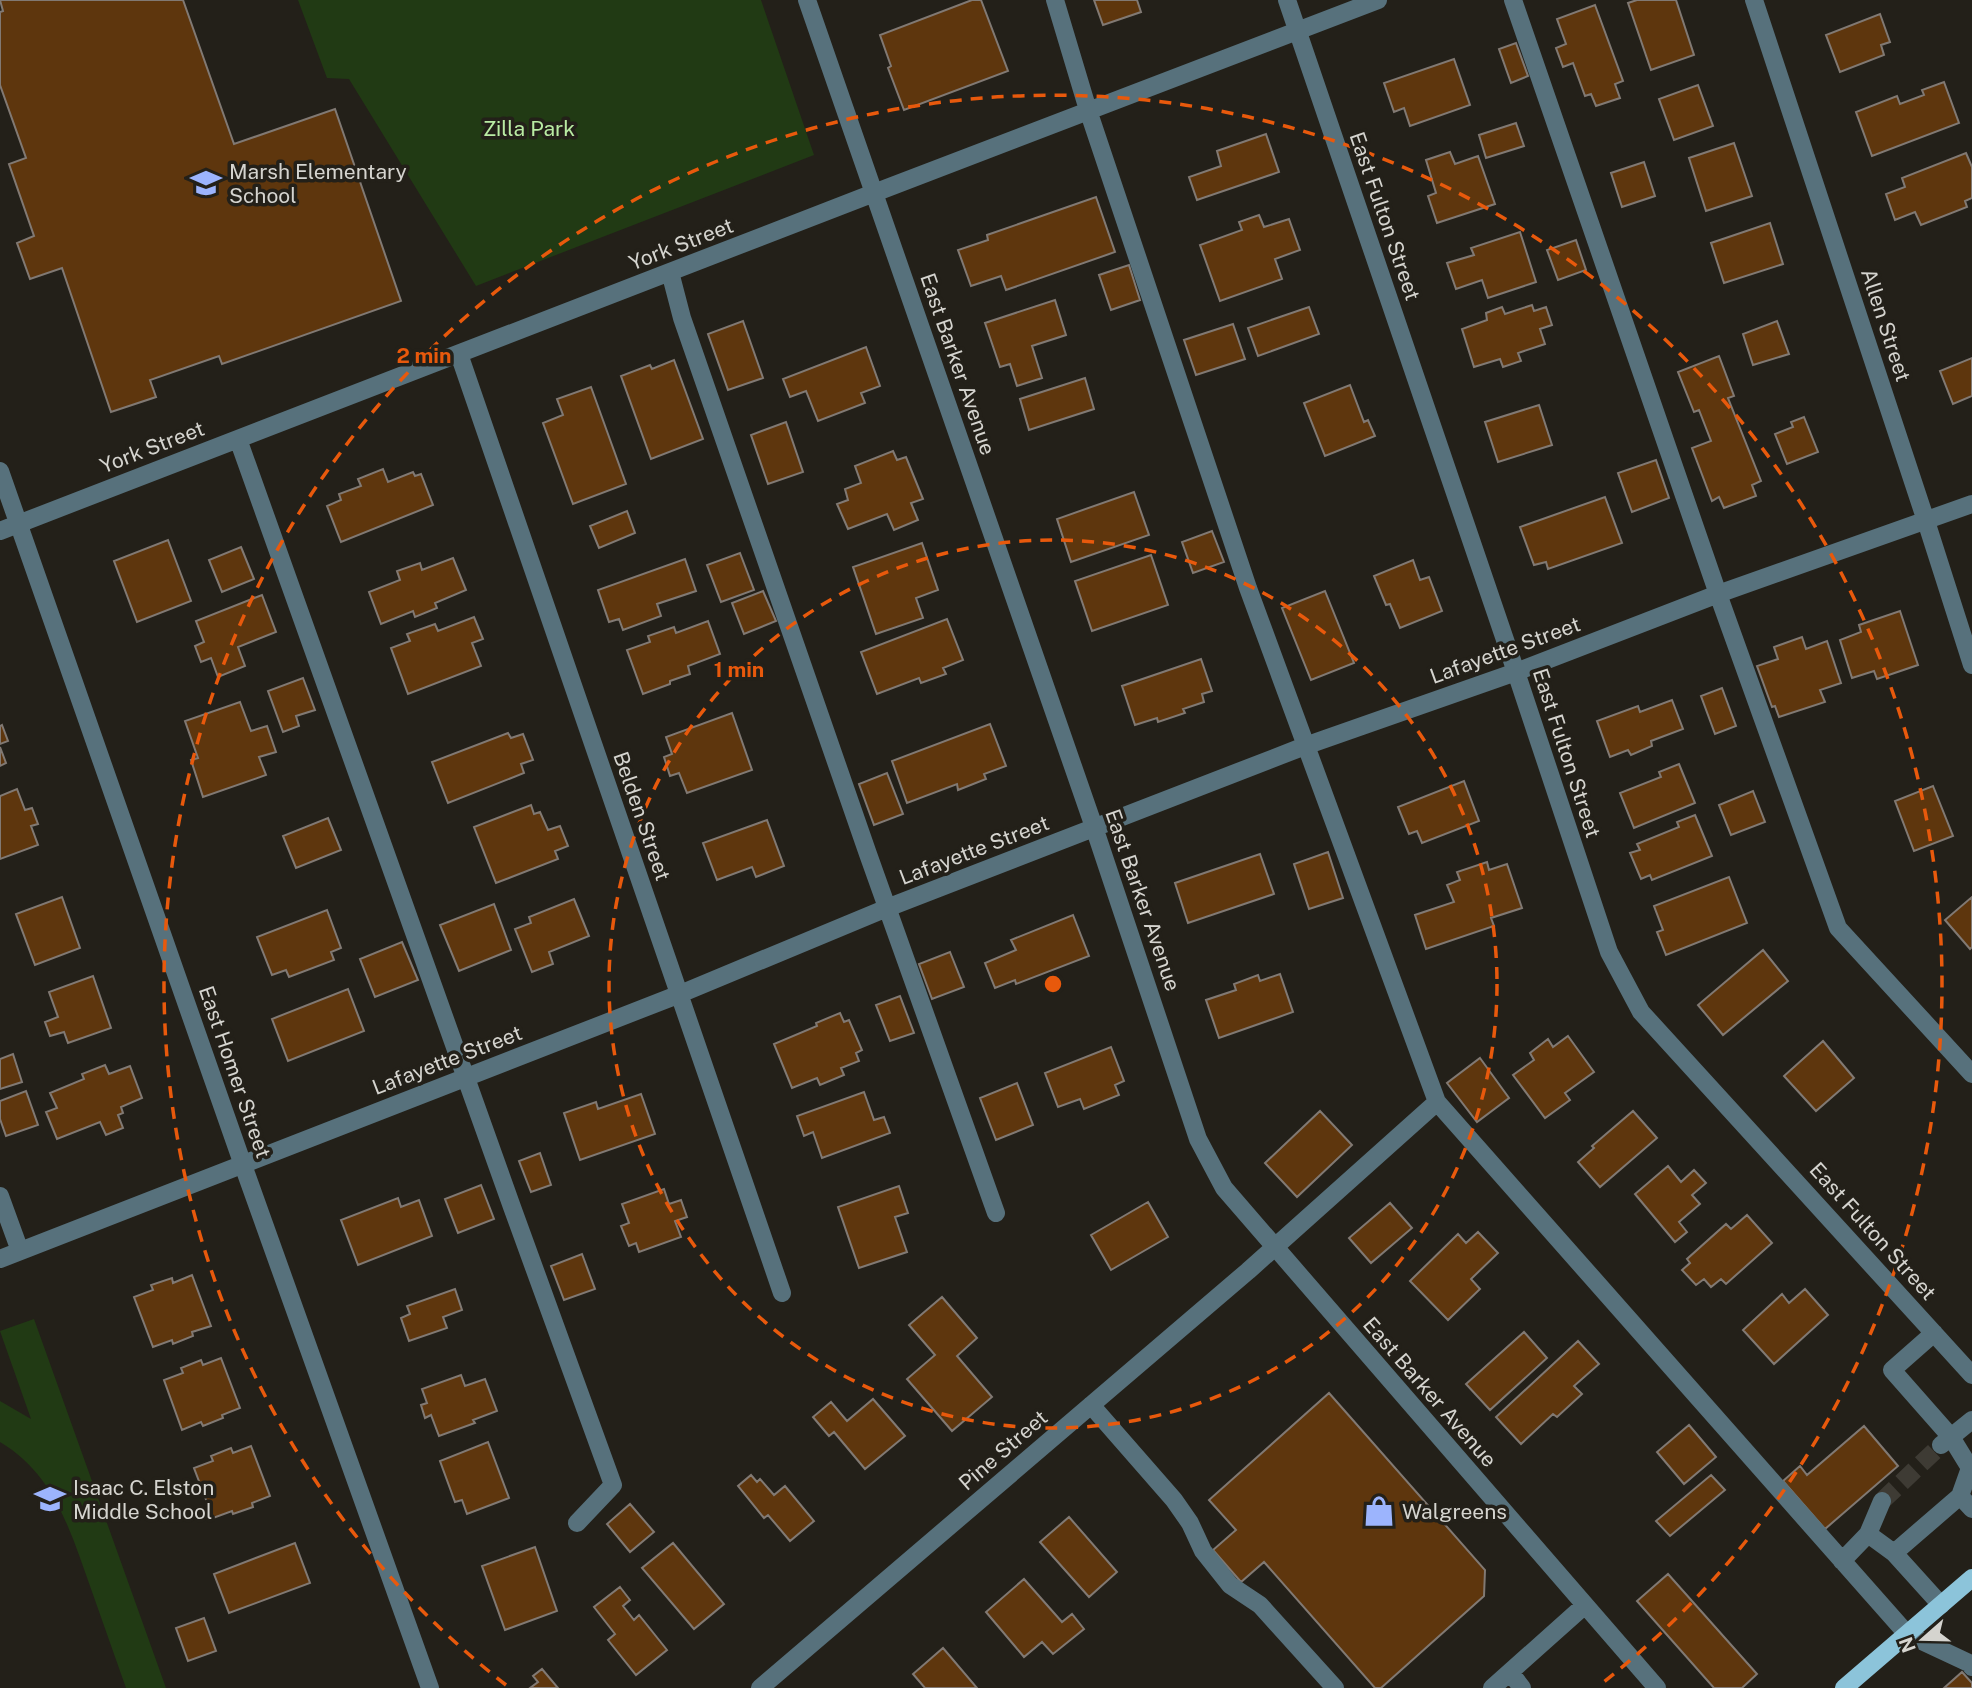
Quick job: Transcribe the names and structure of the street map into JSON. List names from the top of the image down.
{
  "streets": {
    "street": [
      "East Fulton Street",
      "York Street",
      "Allen Street",
      "East Barker Avenue",
      "Lafayette Street",
      "Belden Street",
      "East Homer Street",
      "Pine Street"
    ]
  },
  "crossings": [
    ["East Fulton Street", "York Street"],
    ["East Fulton Street", "Lafayette Street"],
    ["York Street", "East Barker Avenue"],
    ["York Street", "Belden Street"],
    ["York Street", "East Homer Street"],
    ["Allen Street", "Lafayette Street"],
    ["East Barker Avenue", "Lafayette Street"],
    ["East Barker Avenue", "Pine Street"],
    ["Lafayette Street", "Belden Street"],
    ["Lafayette Street", "East Homer Street"]
  ],
  "parks": ["Zilla Park"],
  "places": {
    "school or university": ["Marsh Elementary School", "Isaac C. Elston Middle School"],
    "shop": ["Walgreens"]
  },
  "north": "left",
  "rings": ["2 min", "1 min"]
}
